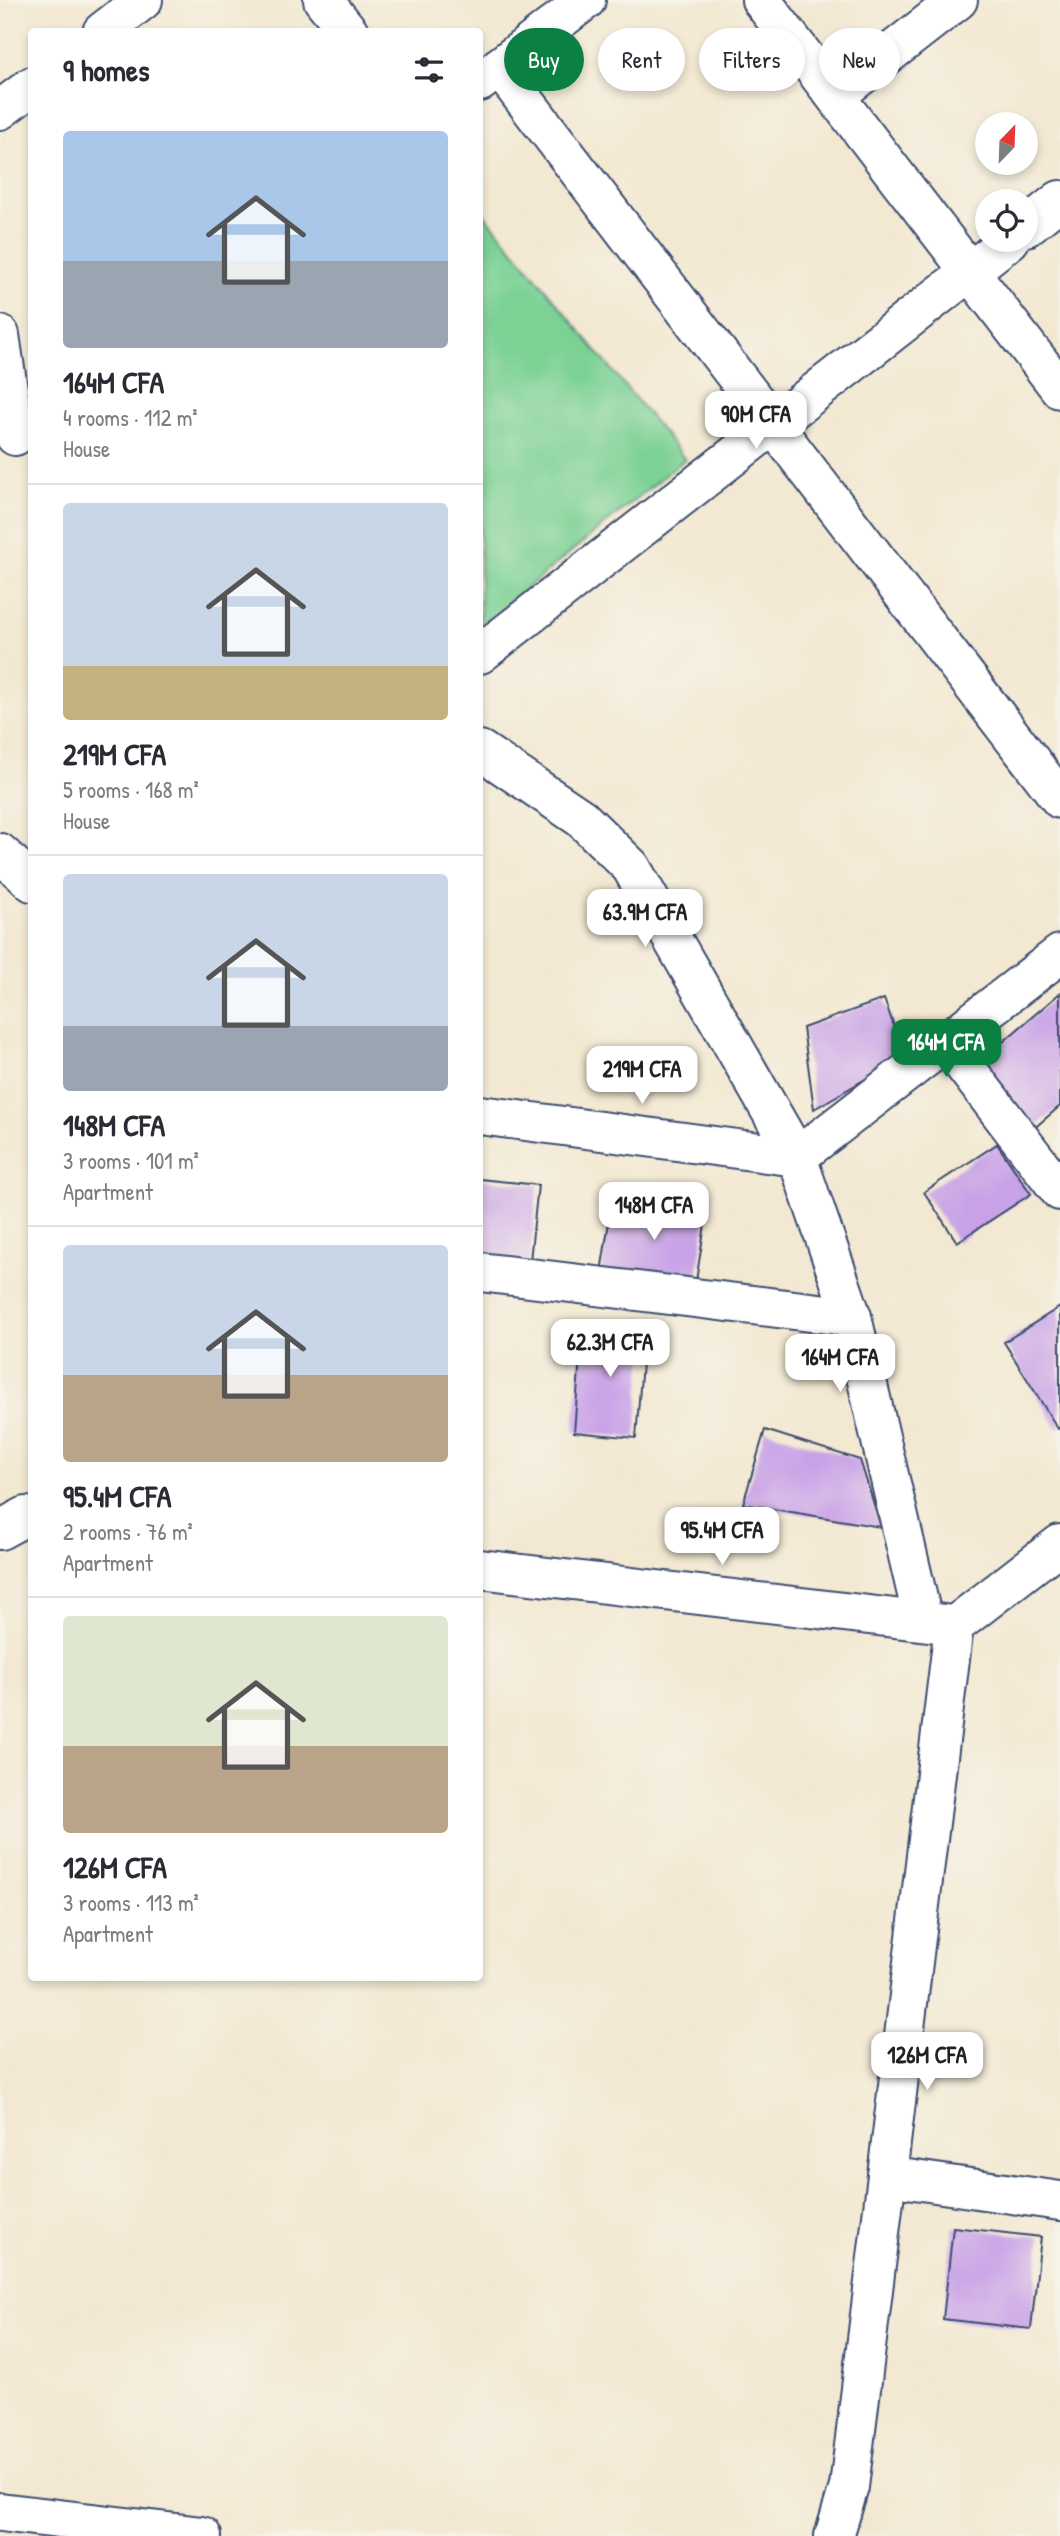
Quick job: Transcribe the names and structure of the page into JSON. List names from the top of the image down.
{
  "north": "top right",
  "page": {
    "chip": [
      "Buy",
      "Rent",
      "Filters",
      "New"
    ],
    "heading": "9 homes",
    "list": [
      {
        "name": "164M CFA",
        "note": "4 rooms · 112 m² · House"
      },
      {
        "name": "219M CFA",
        "note": "5 rooms · 168 m² · House"
      },
      {
        "name": "148M CFA",
        "note": "3 rooms · 101 m² · Apartment"
      },
      {
        "name": "95.4M CFA",
        "note": "2 rooms · 76 m² · Apartment"
      },
      {
        "name": "126M CFA",
        "note": "3 rooms · 113 m² · Apartment"
      }
    ],
    "price": [
      "90M CFA",
      "63.9M CFA",
      "164M CFA",
      "219M CFA",
      "148M CFA",
      "62.3M CFA",
      "164M CFA",
      "95.4M CFA",
      "126M CFA"
    ]
  }
}
